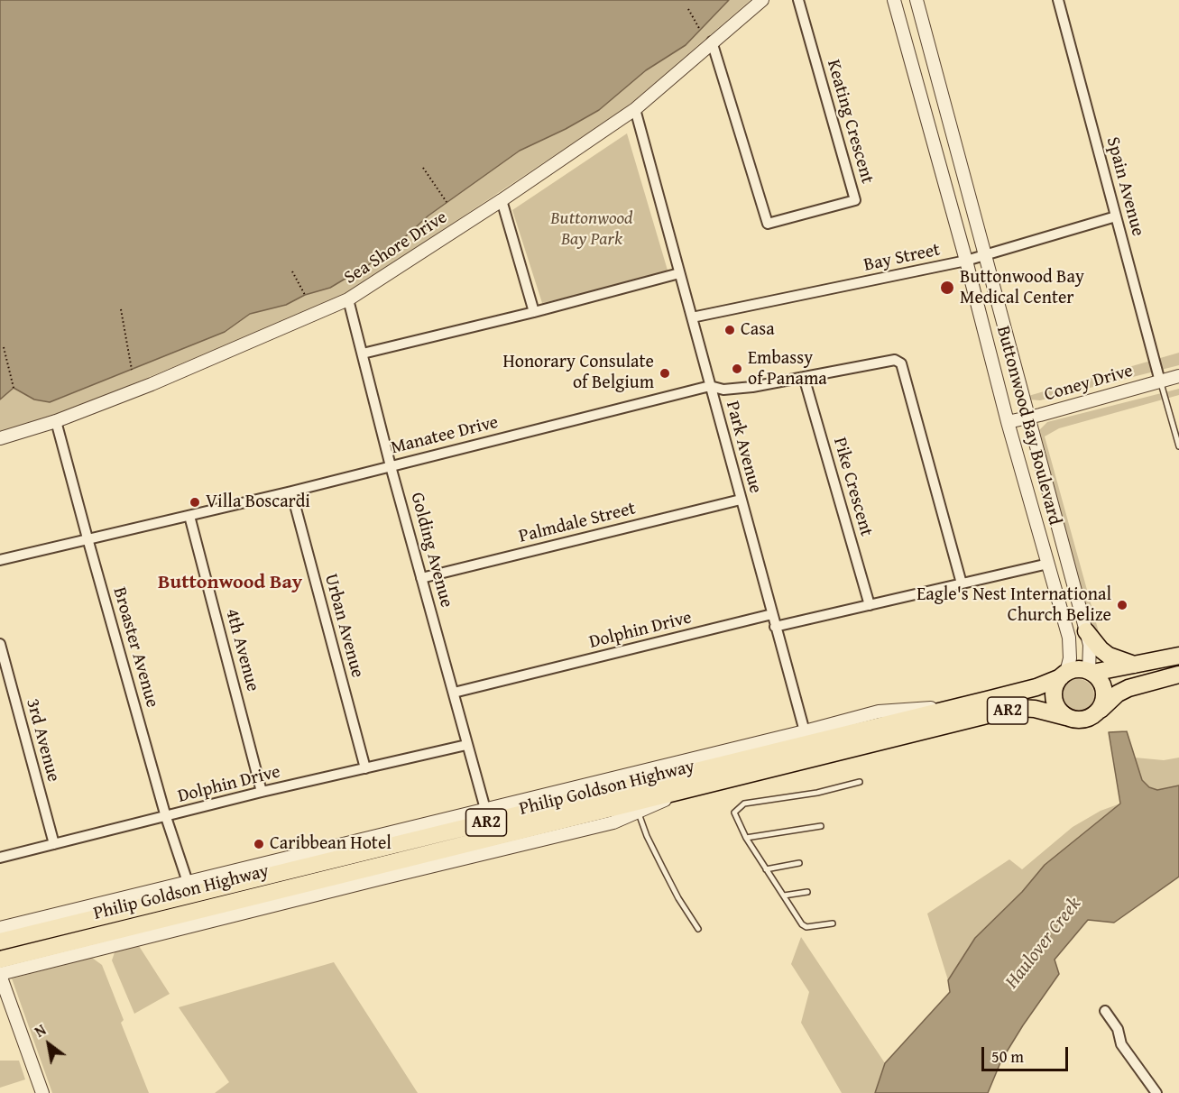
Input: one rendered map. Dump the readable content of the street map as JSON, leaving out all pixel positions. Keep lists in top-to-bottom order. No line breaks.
{"streets":{"main road":["AR2","Philip Goldson Highway"],"street":["Keating Crescent","Spain Avenue","Sea Shore Drive","Bay Street","Coney Drive","Buttonwood Bay Boulevard","Manatee Drive","Park Avenue","Pike Crescent","Palmdale Street","Golding Avenue","Urban Avenue","Dolphin Drive","Broaster Avenue","4th Avenue","3rd Avenue"]},"crossings":[["Keating Crescent","Sea Shore Drive"],["Spain Avenue","Bay Street"],["Spain Avenue","Coney Drive"],["Sea Shore Drive","Park Avenue"],["Sea Shore Drive","Golding Avenue"],["Sea Shore Drive","Broaster Avenue"],["Bay Street","Buttonwood Bay Boulevard"],["Bay Street","Park Avenue"],["Coney Drive","Buttonwood Bay Boulevard"],["Buttonwood Bay Boulevard","Philip Goldson Highway"],["Manatee Drive","Park Avenue"],["Manatee Drive","Pike Crescent"],["Manatee Drive","Golding Avenue"],["Manatee Drive","Urban Avenue"],["Manatee Drive","Broaster Avenue"],["Manatee Drive","4th Avenue"],["Park Avenue","Palmdale Street"],["Park Avenue","Dolphin Drive"],["Palmdale Street","Golding Avenue"],["Golding Avenue","Dolphin Drive"],["Urban Avenue","Dolphin Drive"],["Dolphin Drive","Broaster Avenue"],["Dolphin Drive","4th Avenue"],["Dolphin Drive","3rd Avenue"]],"districts":["Buttonwood Bay"],"water":["Haulover Creek"],"parks":["Buttonwood Bay Park"],"places":["Buttonwood Bay Medical Center","Casa","Embassy of Panama","Honorary Consulate of Belgium","Villa Boscardi","Eagle's Nest International Church Belize","Caribbean Hotel"],"scale_bar":"50 m","north":"top left"}
